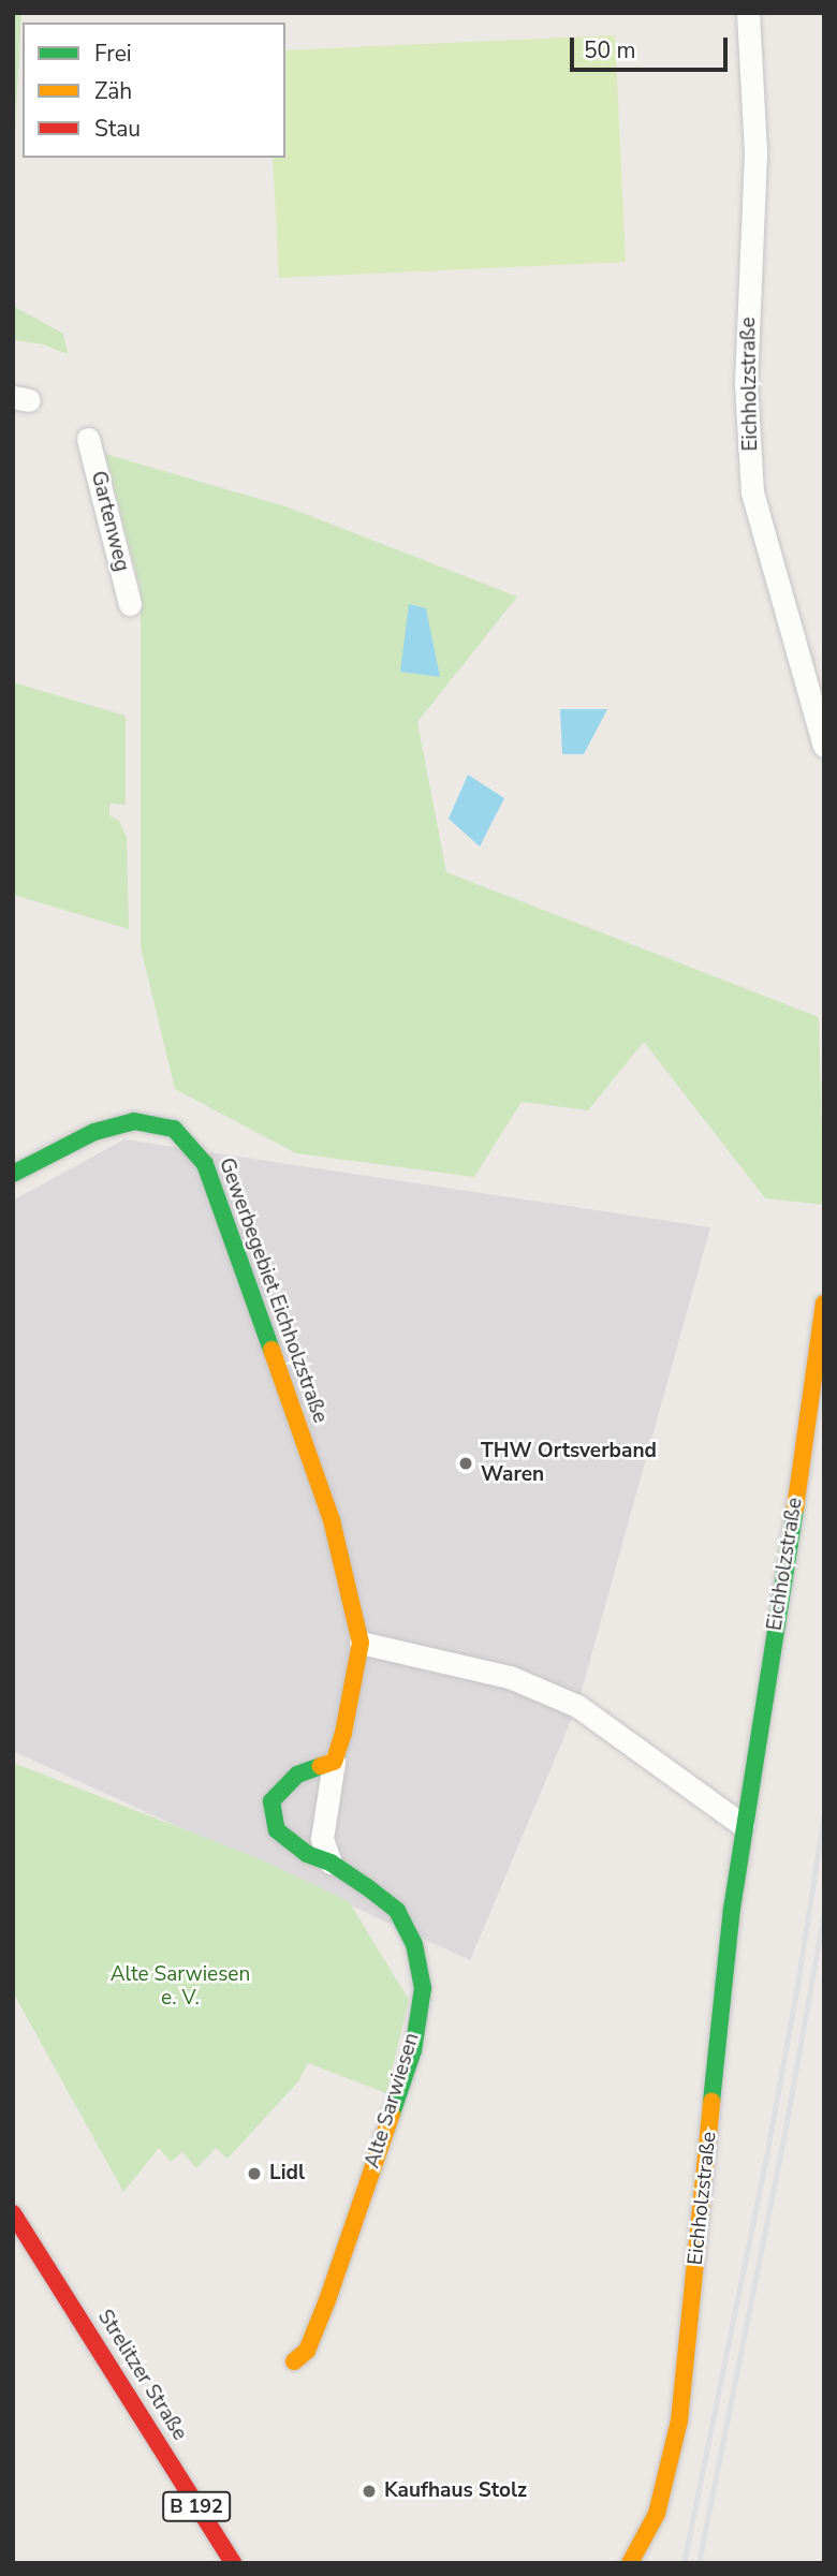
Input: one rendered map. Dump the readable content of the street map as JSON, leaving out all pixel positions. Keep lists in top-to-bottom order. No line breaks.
{"streets":{"street":["Eichholzstraße","Gartenweg","Gewerbegebiet Eichholzstraße","Alte Sarwiesen","Strelitzer Straße","B 192"]},"parks":["Alte Sarwiesen e. V."],"places":["THW Ortsverband Waren","Lidl","Kaufhaus Stolz"],"legend":["Frei","Zäh","Stau"],"scale_bar":"50 m"}
